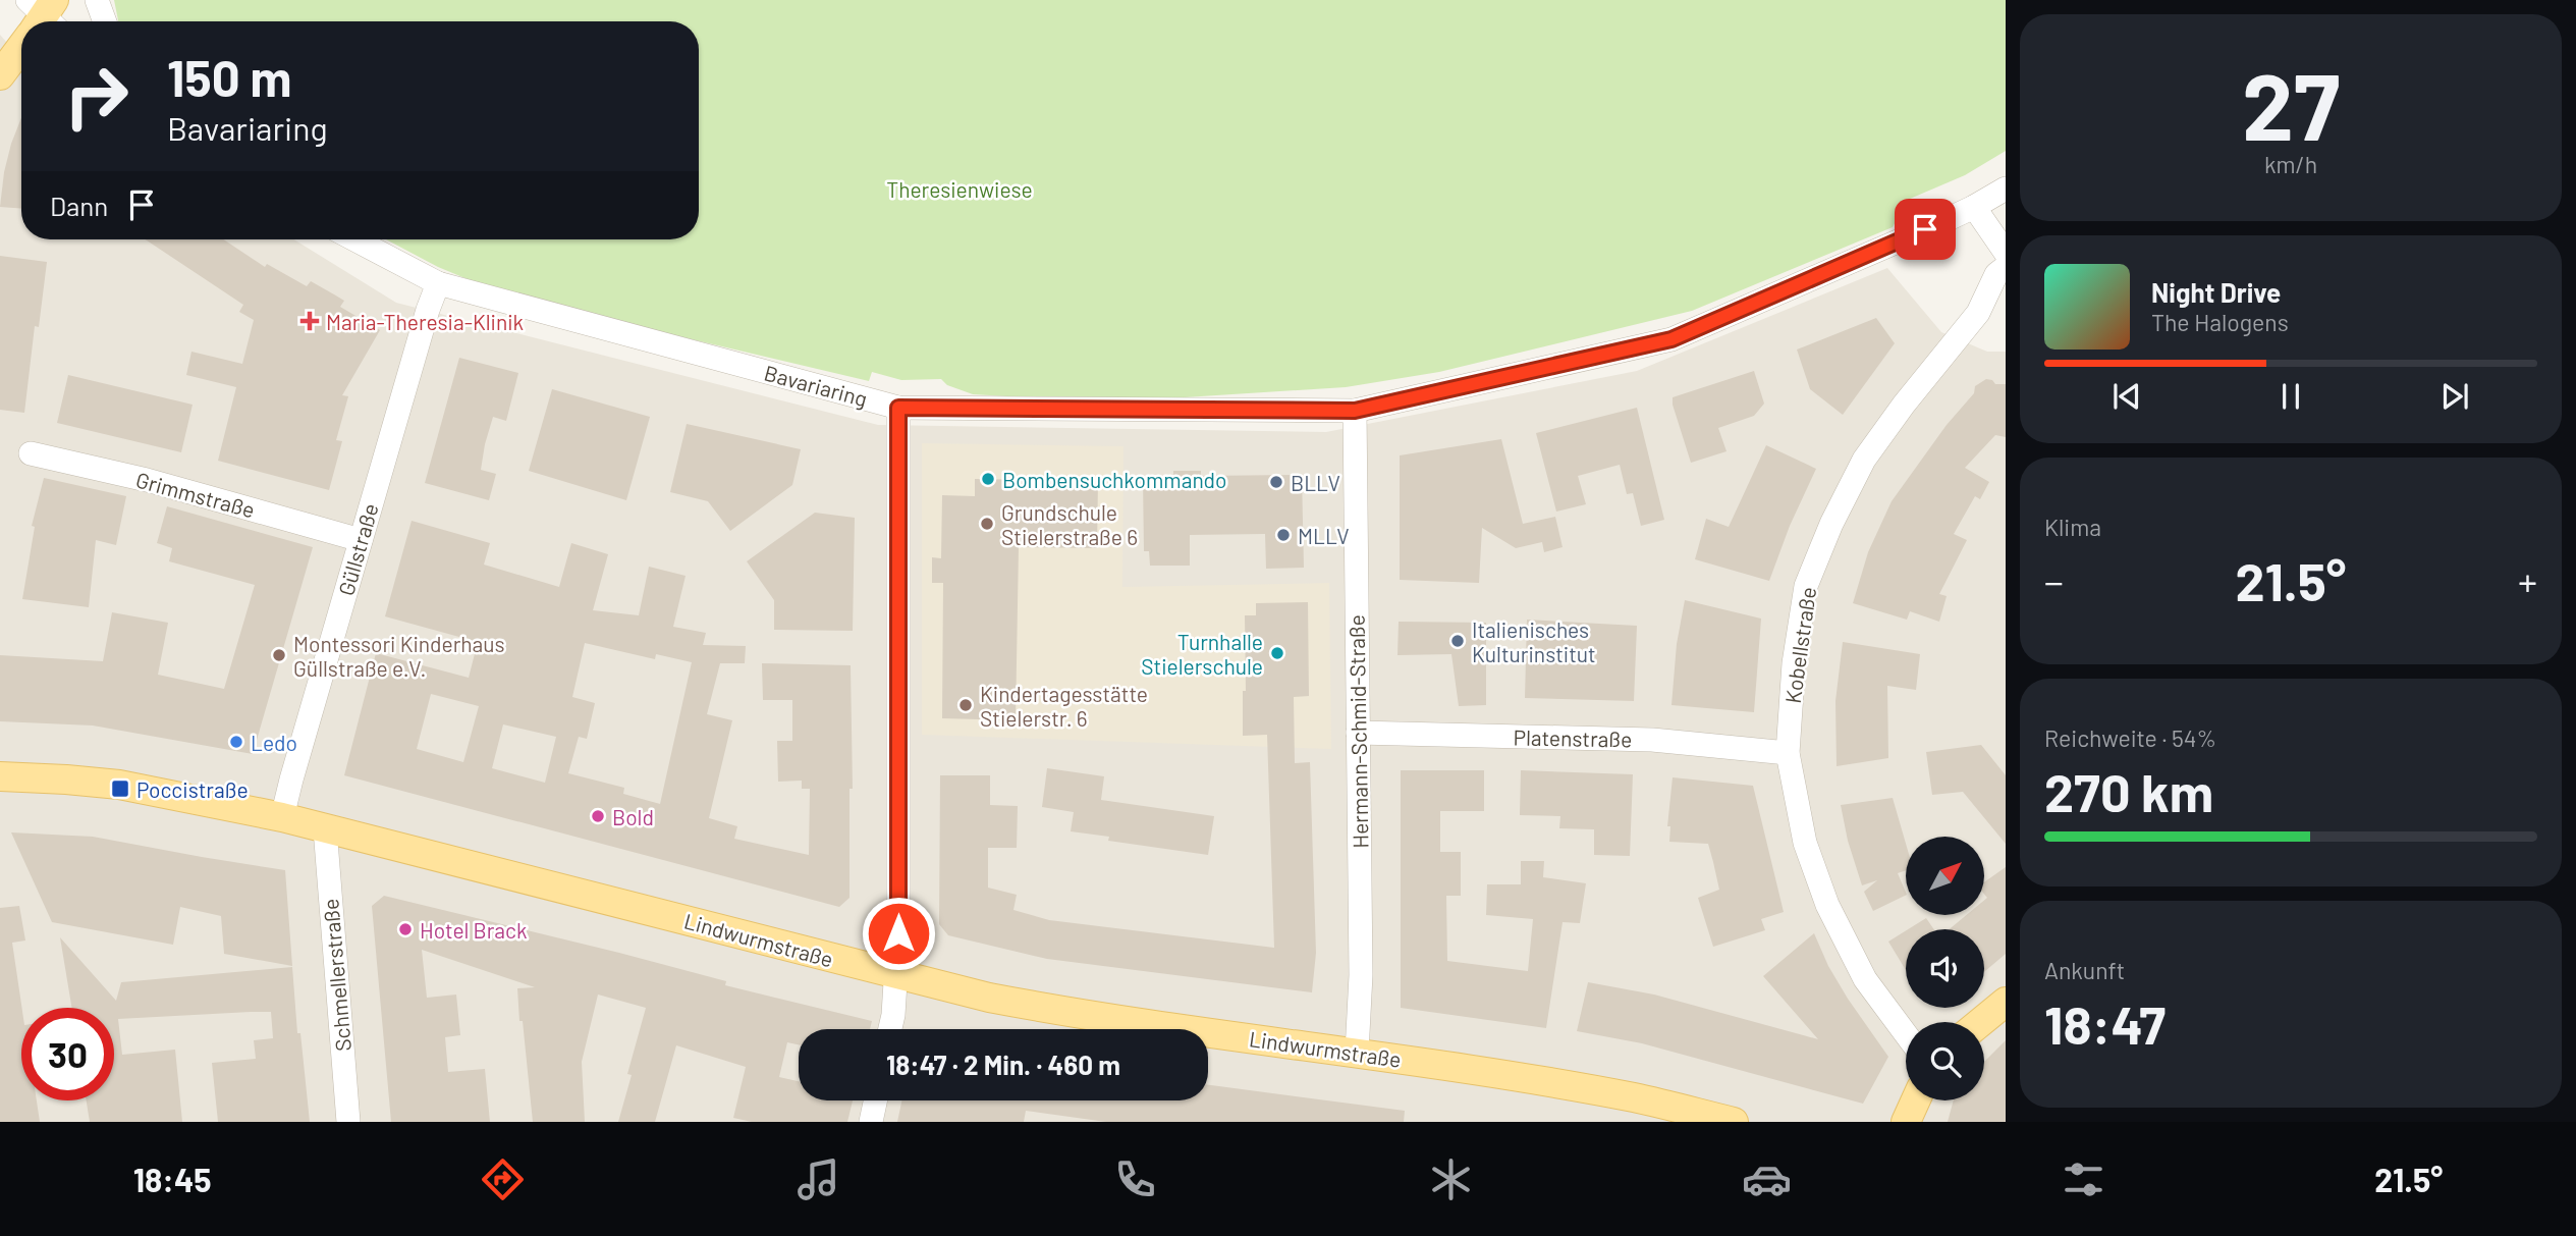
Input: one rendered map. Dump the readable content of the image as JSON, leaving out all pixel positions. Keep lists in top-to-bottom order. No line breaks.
{"streets":{"main road":["Lindwurmstraße"],"street":["Bavariaring","Grimmstraße","Güllstraße","Kobellstraße","Hermann-Schmid-Straße","Platenstraße","Schmellerstraße"]},"crossings":[["Bavariaring","Güllstraße"],["Bavariaring","Hermann-Schmid-Straße"],["Grimmstraße","Güllstraße"],["Güllstraße","Lindwurmstraße"],["Kobellstraße","Platenstraße"],["Hermann-Schmid-Straße","Platenstraße"],["Hermann-Schmid-Straße","Lindwurmstraße"],["Lindwurmstraße","Schmellerstraße"]],"parks":["Theresienwiese"],"places":{"health":["Maria-Theresia-Klinik"],"other":["Bombensuchkommando","BLLV","Grundschule Stielerstraße 6","MLLV","Italienisches Kulturinstitut","Turnhalle Stielerschule","Montessori Kinderhaus Güllstraße e.V.","Kindertagesstätte Stielerstr. 6","Ledo","Bold","Hotel Brack"],"transit":["Poccistraße"]},"north":"top right","page":{"tile":[["27","km/h"],"Klima",["Reichweite · 54%","270 km"],["Ankunft","18:47"]],"turn":["150 m","Bavariaring"],"then":"Dann","song":["Night Drive","The Halogens"],"heat":["−","21.5°","+"],"limit":"30","trip":"18:47 · 2 Min. · 460 m","tabs":["18:45","21.5°"]}}
